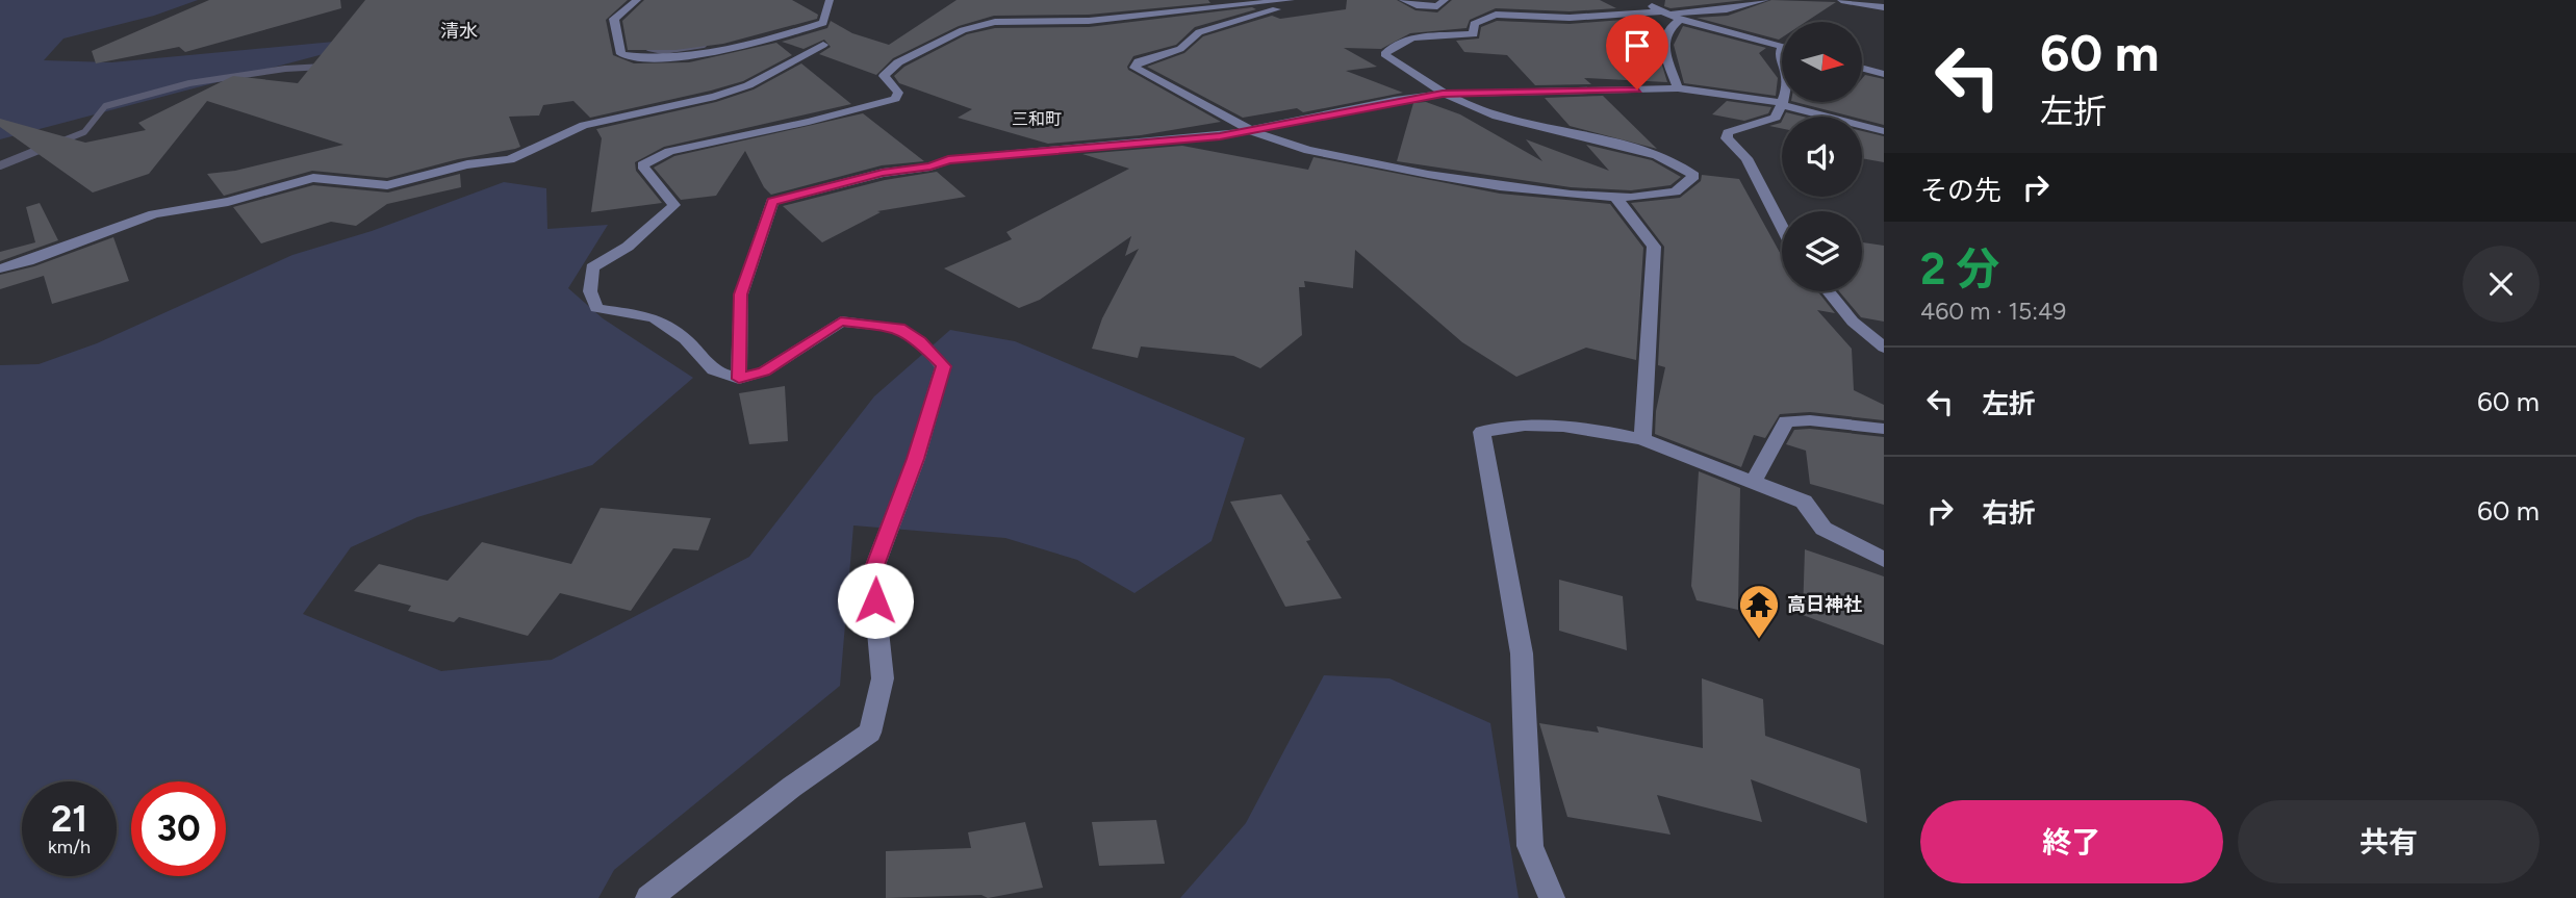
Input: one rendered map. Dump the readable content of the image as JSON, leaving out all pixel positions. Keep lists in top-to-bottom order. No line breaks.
{"districts":["清水","三和町"],"places":{"temple":["高日神社"]},"north":"right","page":{"turn":["60 m","左折"],"then":"その先","heading":["2 分","460 m · 15:49"],"list":[{"name":"左折","value":"60 m"},{"name":"右折","value":"60 m"}],"speed":"21 km/h","limit":"30","buttons":["終了","共有"]}}
